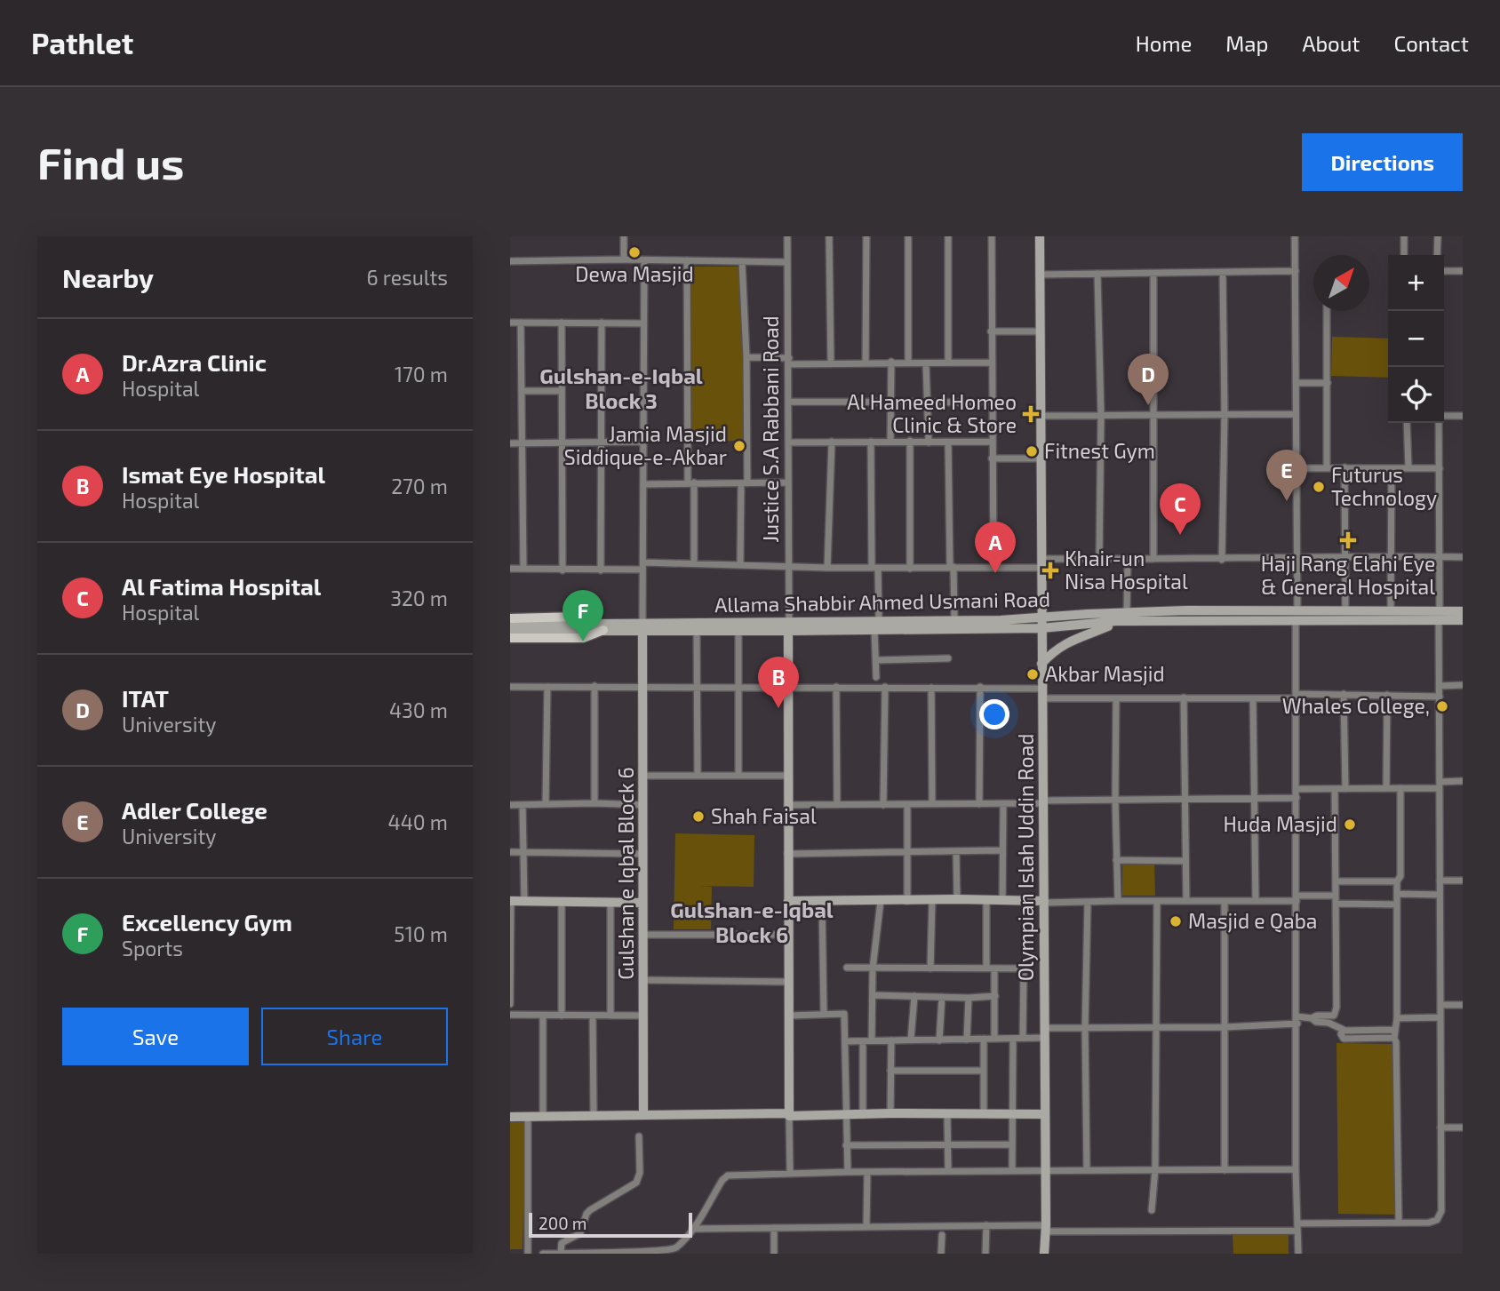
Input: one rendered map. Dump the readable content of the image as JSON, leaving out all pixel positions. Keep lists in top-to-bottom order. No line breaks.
{"streets":{"street":["Justice S.A Rabbani Road","Allama Shabbir Ahmed Usmani Road","Olympian Islah Uddin Road","Gulshan e Iqbal Block 6"]},"crossings":[["Justice S.A Rabbani Road","Allama Shabbir Ahmed Usmani Road"],["Allama Shabbir Ahmed Usmani Road","Olympian Islah Uddin Road"],["Allama Shabbir Ahmed Usmani Road","Gulshan e Iqbal Block 6"]],"districts":["Gulshan-e-Iqbal Block 3","Gulshan-e-Iqbal Block 6"],"places":{"other":["Dewa Masjid","Jamia Masjid Siddique-e-Akbar","Fitnest Gym","Futurus Technology","Akbar Masjid","Whales College,","Shah Faisal","Huda Masjid","Masjid e Qaba"],"health":["Al Hameed Homeo Clinic & Store","Haji Rang Elahi Eye & General Hospital","Khair-un Nisa Hospital"]},"scale_bar":"200 m","north":"top right","page":{"header":"Pathlet","nav":["Home","Map","About","Contact"],"buttons":["Directions",["Save","Share"]],"title":"Find us","heading":["Nearby","6 results"],"map_buttons":["+","−"],"list":[{"mark":"A","name":"Dr.Azra Clinic","note":"Hospital","value":"170 m"},{"mark":"B","name":"Ismat Eye Hospital","note":"Hospital","value":"270 m"},{"mark":"C","name":"Al Fatima Hospital","note":"Hospital","value":"320 m"},{"mark":"D","name":"ITAT","note":"University","value":"430 m"},{"mark":"E","name":"Adler College","note":"University","value":"440 m"},{"mark":"F","name":"Excellency Gym","note":"Sports","value":"510 m"}],"pins":["D","E","C","A","F","B"],"scale":"200 m"}}
